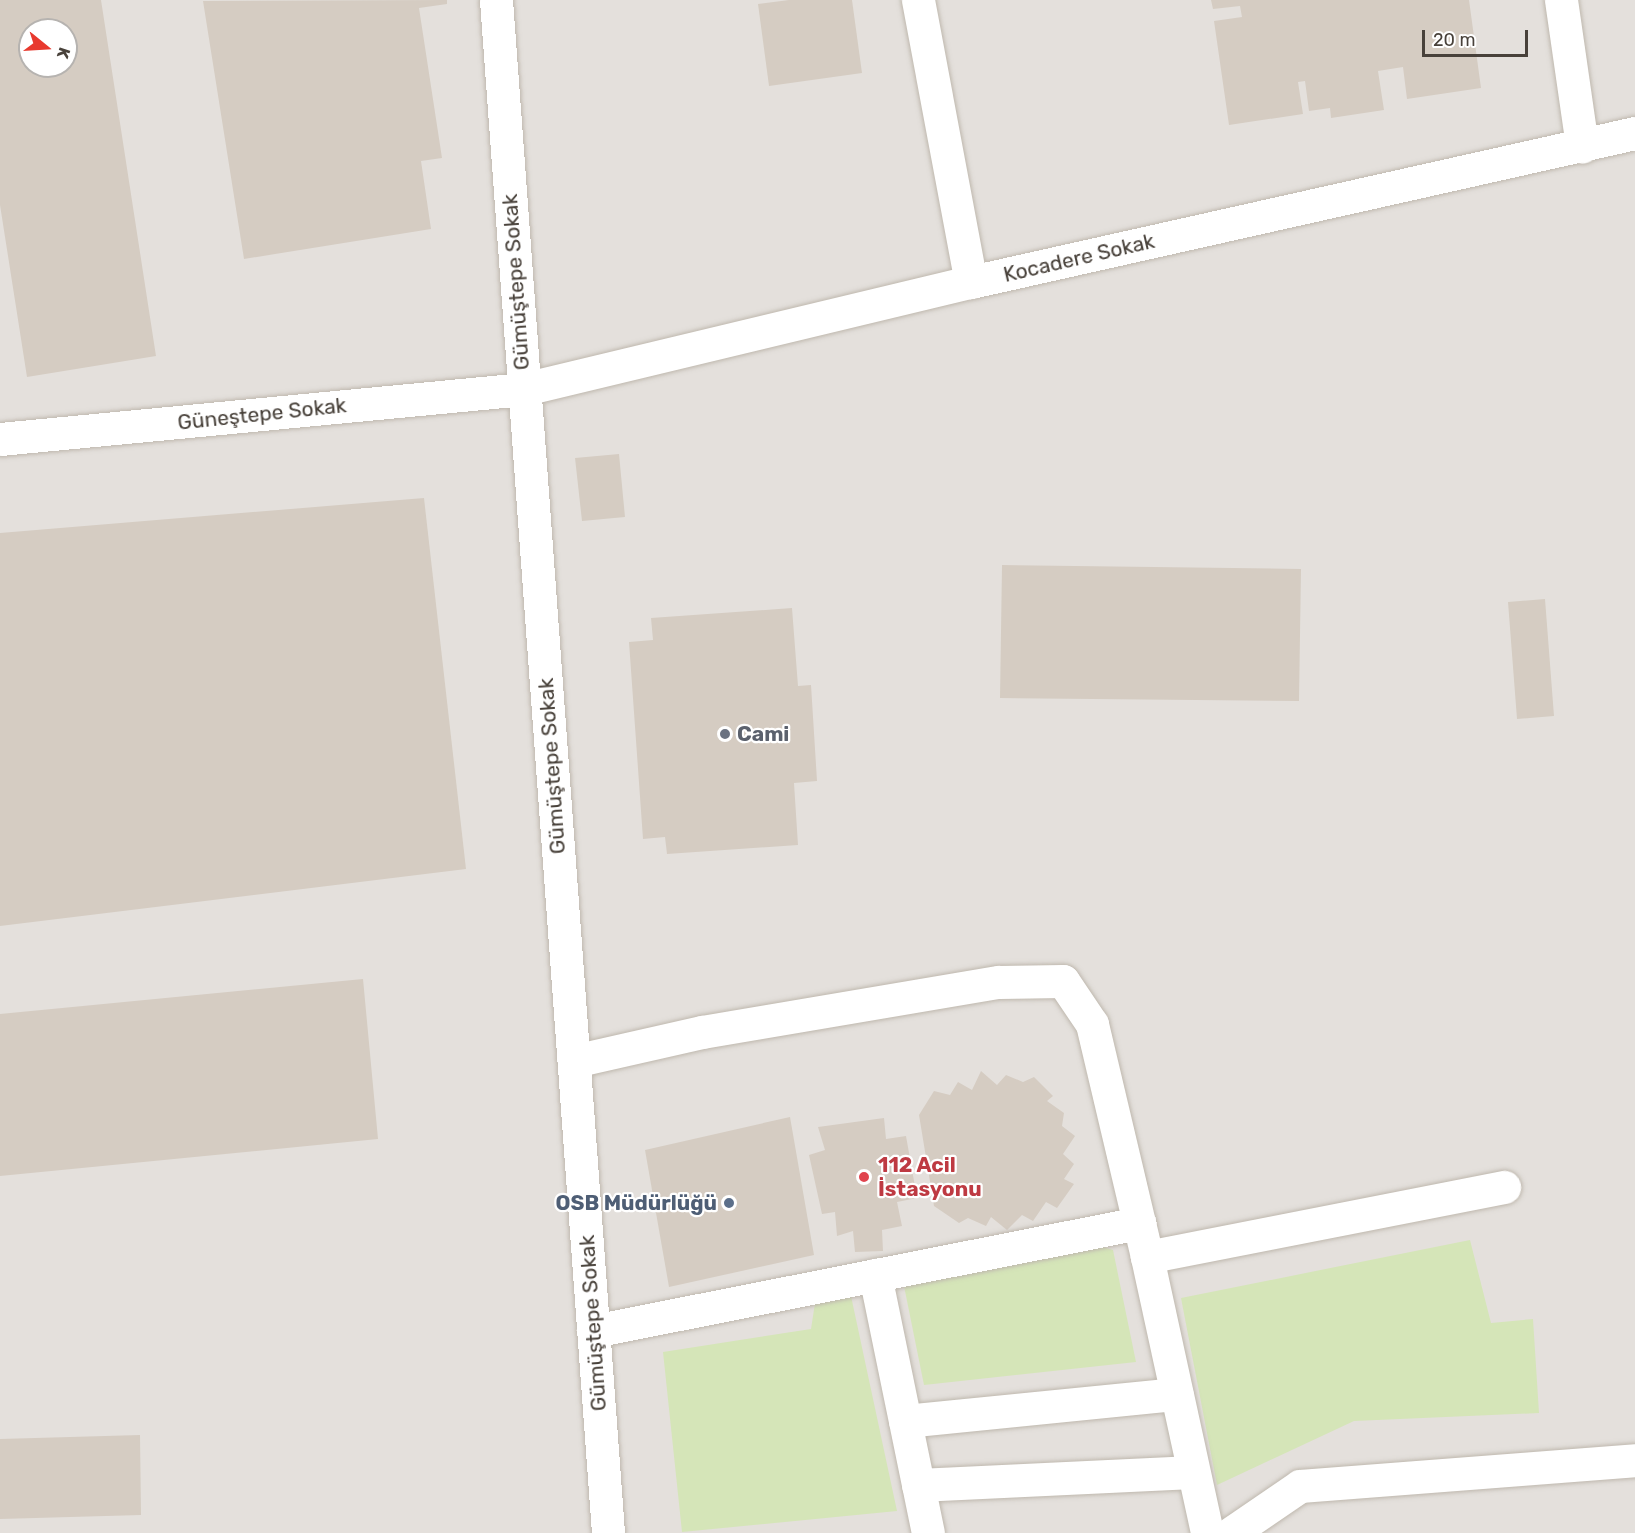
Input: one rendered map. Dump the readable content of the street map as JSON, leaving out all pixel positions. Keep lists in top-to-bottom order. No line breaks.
{"streets":{"lane":["Kocadere Sokak","Gümüştepe Sokak","Güneştepe Sokak"]},"crossings":[["Kocadere Sokak","Gümüştepe Sokak"],["Kocadere Sokak","Güneştepe Sokak"],["Gümüştepe Sokak","Güneştepe Sokak"]],"places":["Cami","112 Acil İstasyonu","OSB Müdürlüğü"],"scale_bar":"20 m","north":"right"}
